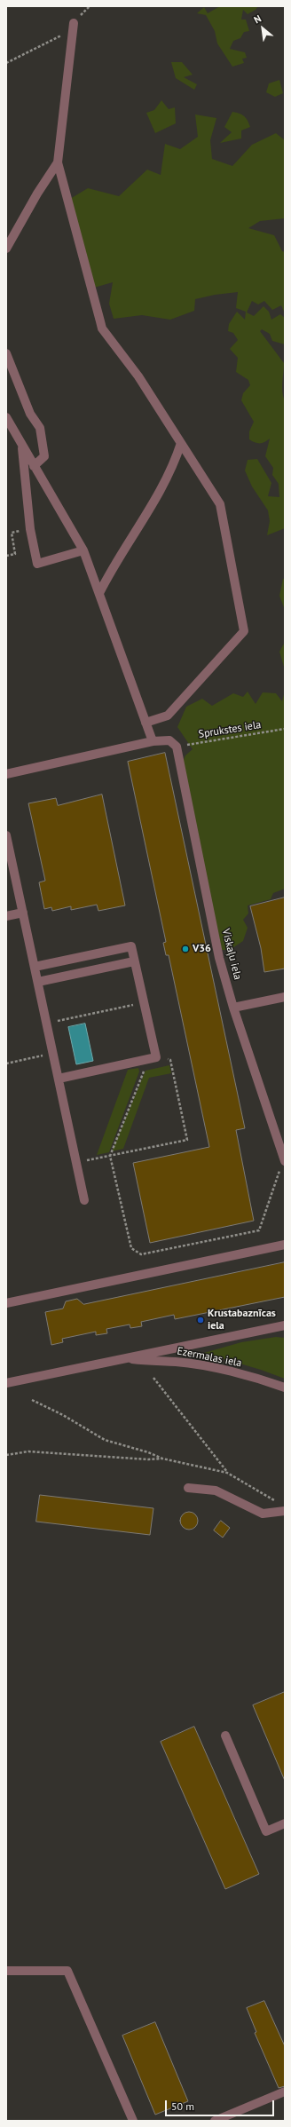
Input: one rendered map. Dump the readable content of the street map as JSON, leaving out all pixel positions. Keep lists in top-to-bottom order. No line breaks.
{"streets":{"street":["Viskaļu iela","Ezermalas iela"],"path":["Sprukstes iela"]},"crossings":[["Sprukstes iela","Viskaļu iela"]],"places":["V36","Krustabaznīcas iela"],"scale_bar":"50 m","north":"top left"}
